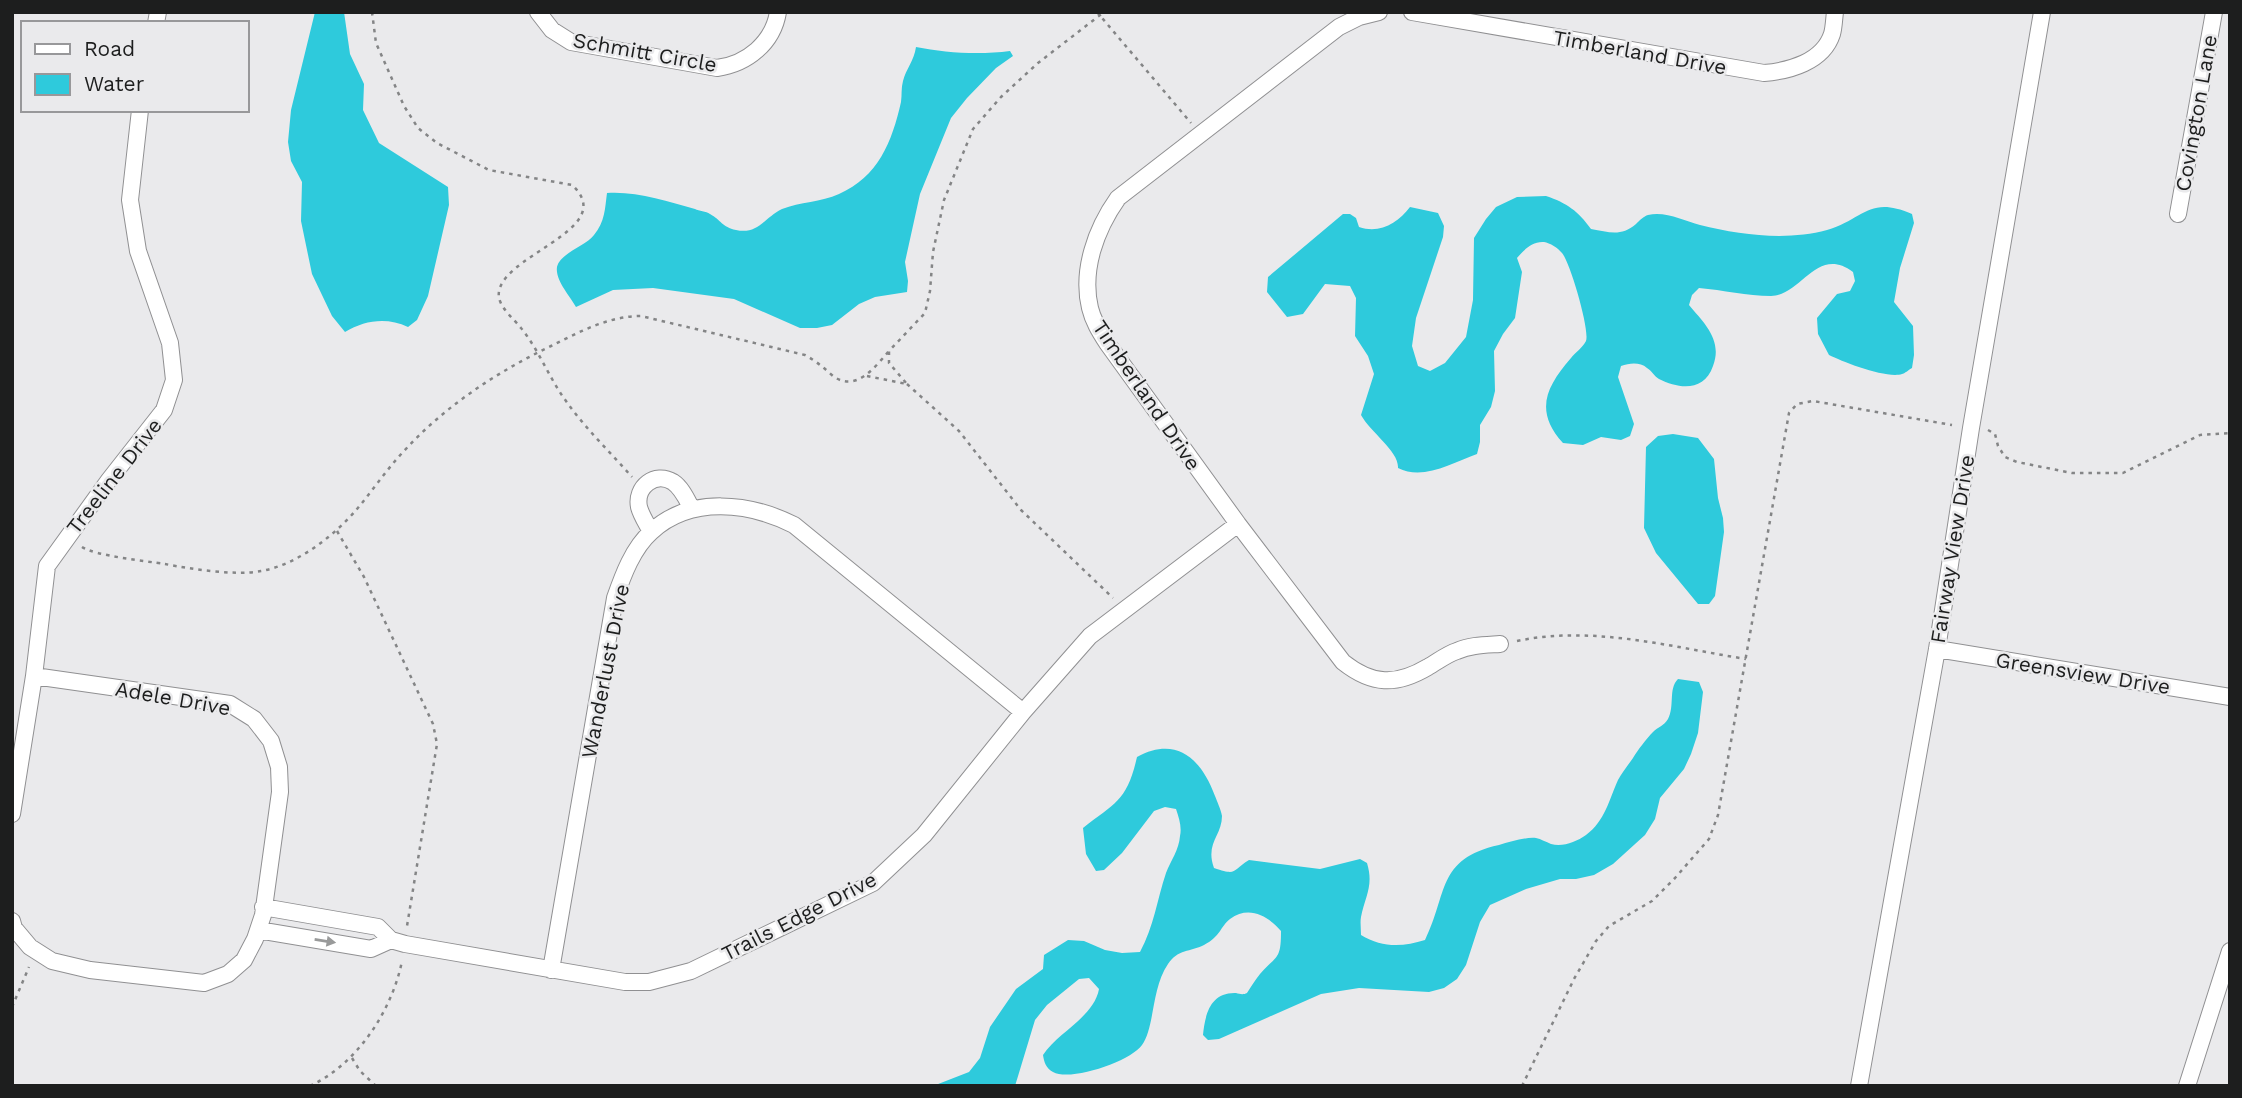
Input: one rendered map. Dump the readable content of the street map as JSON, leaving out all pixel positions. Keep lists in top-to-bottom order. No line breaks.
{"streets":{"street":["Schmitt Circle","Timberland Drive","Covington Lane","Treeline Drive","Fairway View Drive","Wanderlust Drive","Greensview Drive","Adele Drive","Trails Edge Drive"]},"crossings":[["Timberland Drive","Trails Edge Drive"],["Treeline Drive","Adele Drive"],["Fairway View Drive","Greensview Drive"],["Wanderlust Drive","Trails Edge Drive"],["Adele Drive","Trails Edge Drive"]],"legend":["Road","Water"]}
